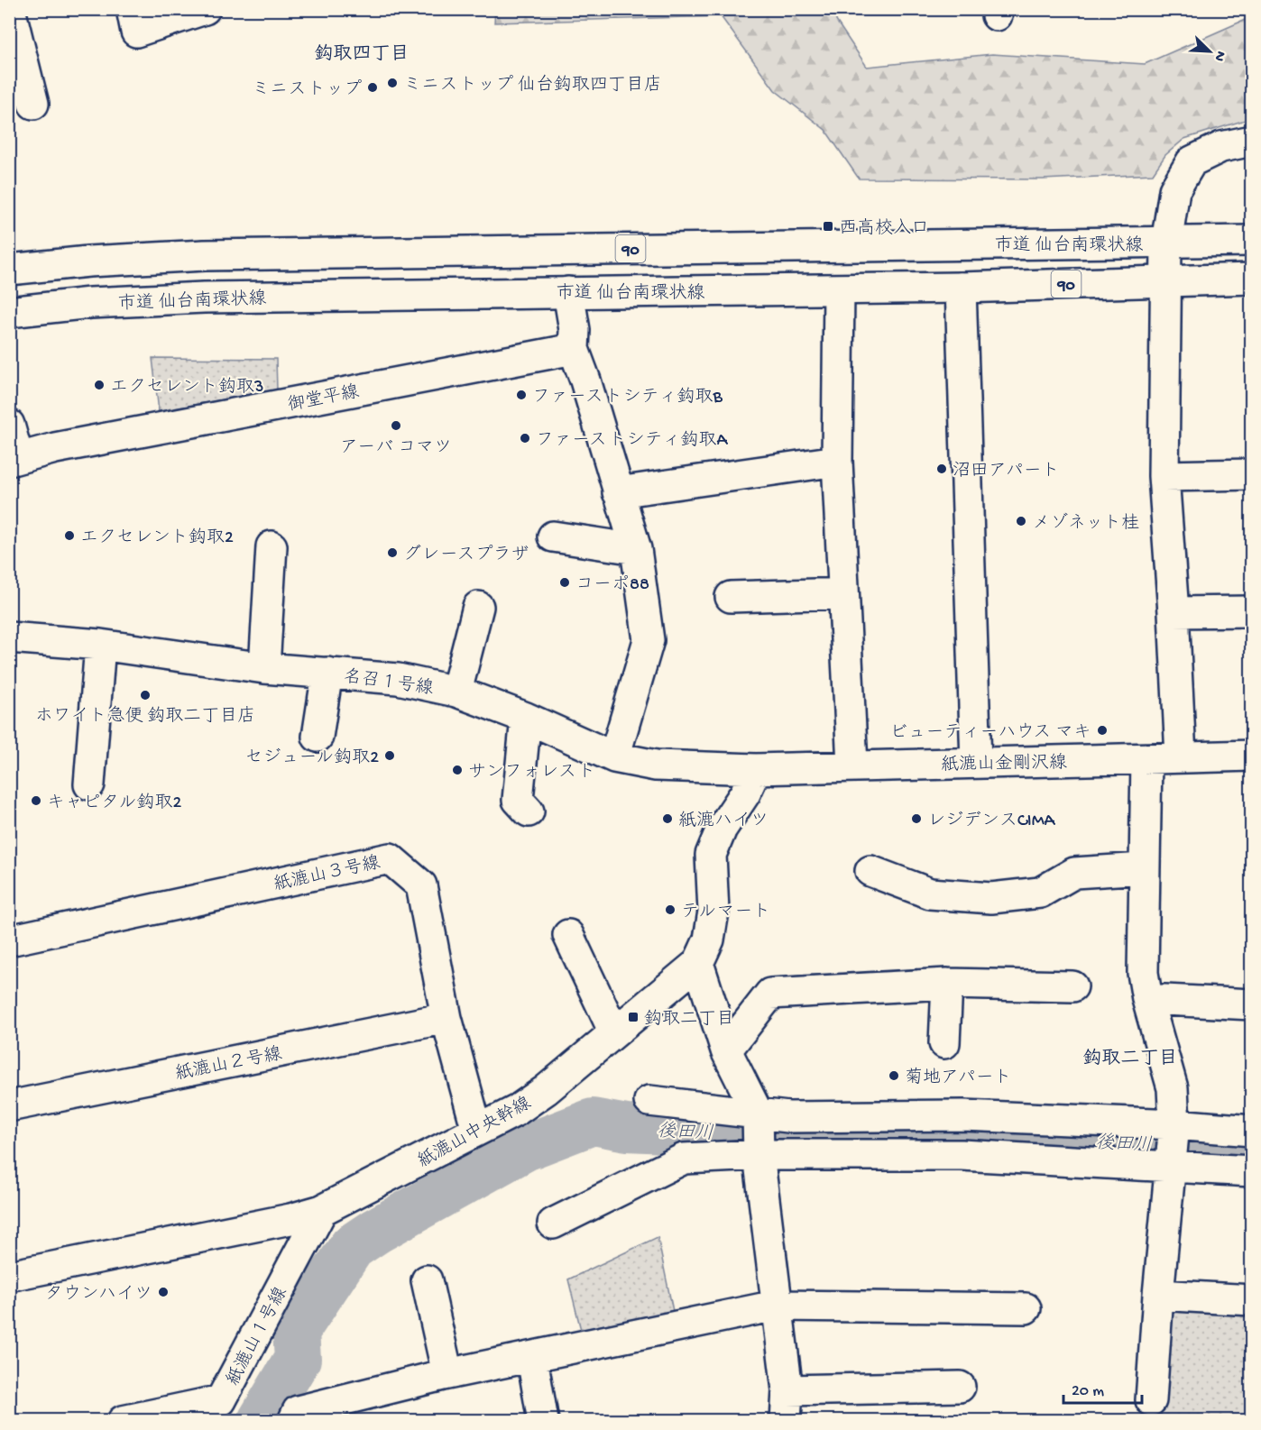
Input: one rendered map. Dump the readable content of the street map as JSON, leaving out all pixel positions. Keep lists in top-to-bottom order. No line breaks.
{"streets":{"street":["市道 仙台南環状線","90","御堂平線","名召１号線","紙漉山金剛沢線","紙漉山３号線","紙漉山２号線","紙漉山中央幹線","紙漉山１号線"]},"crossings":[["名召１号線","紙漉山金剛沢線"],["名召１号線","紙漉山中央幹線"],["紙漉山金剛沢線","紙漉山中央幹線"],["紙漉山３号線","紙漉山２号線"],["紙漉山３号線","紙漉山中央幹線"],["紙漉山中央幹線","紙漉山１号線"]],"districts":["鈎取四丁目","鈎取二丁目"],"water":["後田川"],"places":{"other":["ミニストップ 仙台鈎取四丁目店","ミニストップ","エクセレント鈎取3","ファーストシティ鈎取B","アーバ コマツ","ファーストシティ鈎取A","沼田アパート","メゾネット桂","エクセレント鈎取2","グレースプラザ","コーポ88","ホワイト急便 鈎取二丁目店","ビューティーハウス マキ","セジュール鈎取2","サンフォレスト","キャピタル鈎取2","紙漉ハイツ","レジデンスCIMA","テルマート","菊地アパート","タウンハイツ"],"transit":["西高校入口","鈎取二丁目"]},"scale_bar":"20 m","north":"bottom right"}
